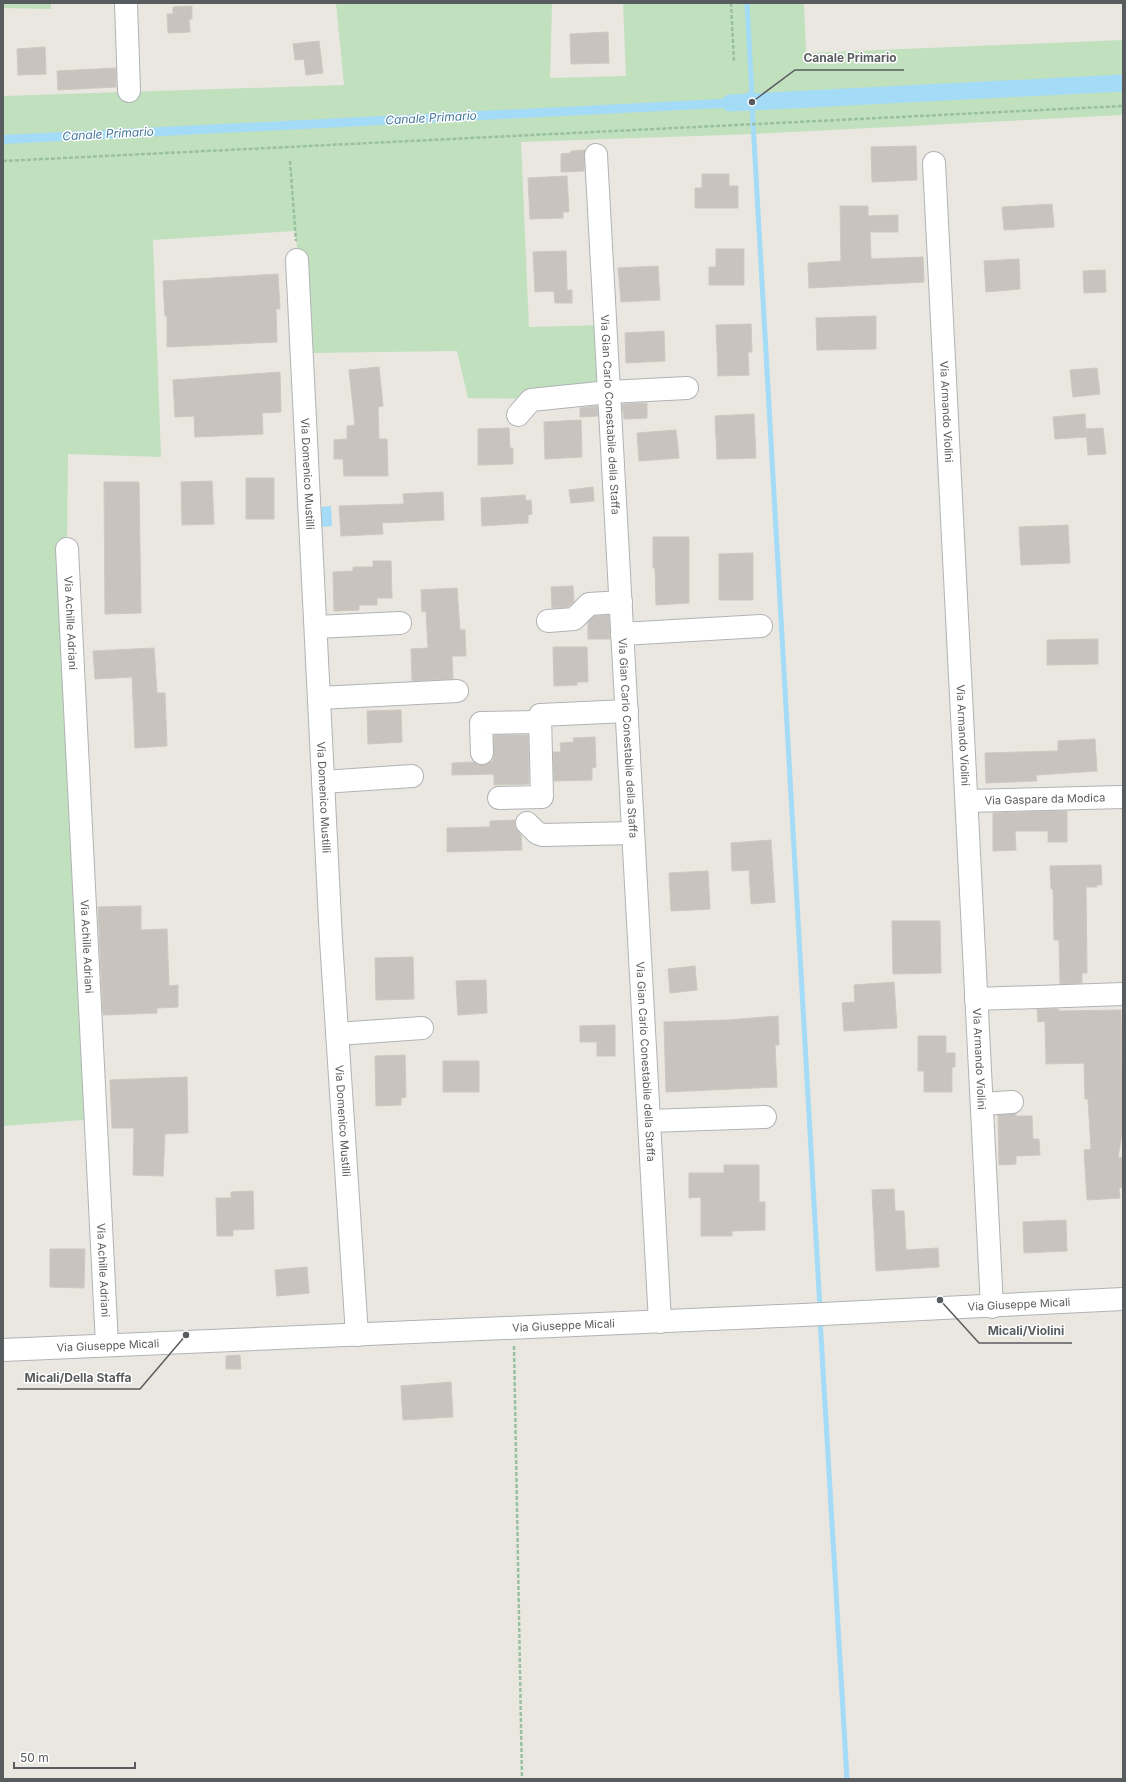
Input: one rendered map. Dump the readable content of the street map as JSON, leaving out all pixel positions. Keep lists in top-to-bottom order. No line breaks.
{"streets":{"street":["Via Armando Violini","Via Gian Carlo Conestabile della Staffa","Via Domenico Mustilli","Via Achille Adriani","Via Gaspare da Modica","Via Giuseppe Micali"]},"crossings":[["Via Armando Violini","Via Gaspare da Modica"],["Via Armando Violini","Via Giuseppe Micali"],["Via Gian Carlo Conestabile della Staffa","Via Giuseppe Micali"],["Via Domenico Mustilli","Via Giuseppe Micali"],["Via Achille Adriani","Via Giuseppe Micali"]],"water":["Canale Primario"],"places":["Canale Primario","Micali/Violini","Micali/Della Staffa"],"scale_bar":"50 m"}
